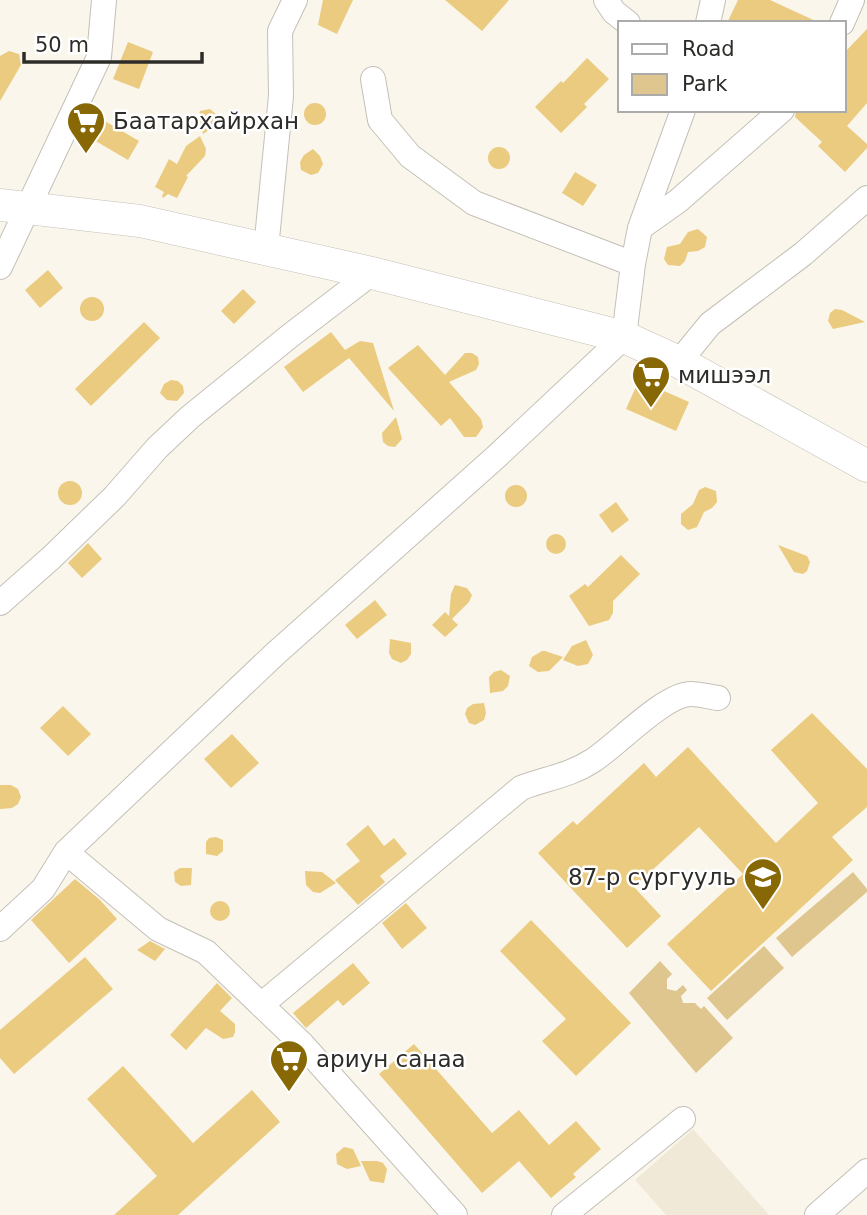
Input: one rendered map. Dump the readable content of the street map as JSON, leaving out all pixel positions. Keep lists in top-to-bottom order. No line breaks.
{"places":{"supermarket":["Баатархайрхан","мишээл","ариун санаа"],"school or university":["87-р сургууль"]},"legend":["Road","Park"],"scale_bar":"50 m"}
